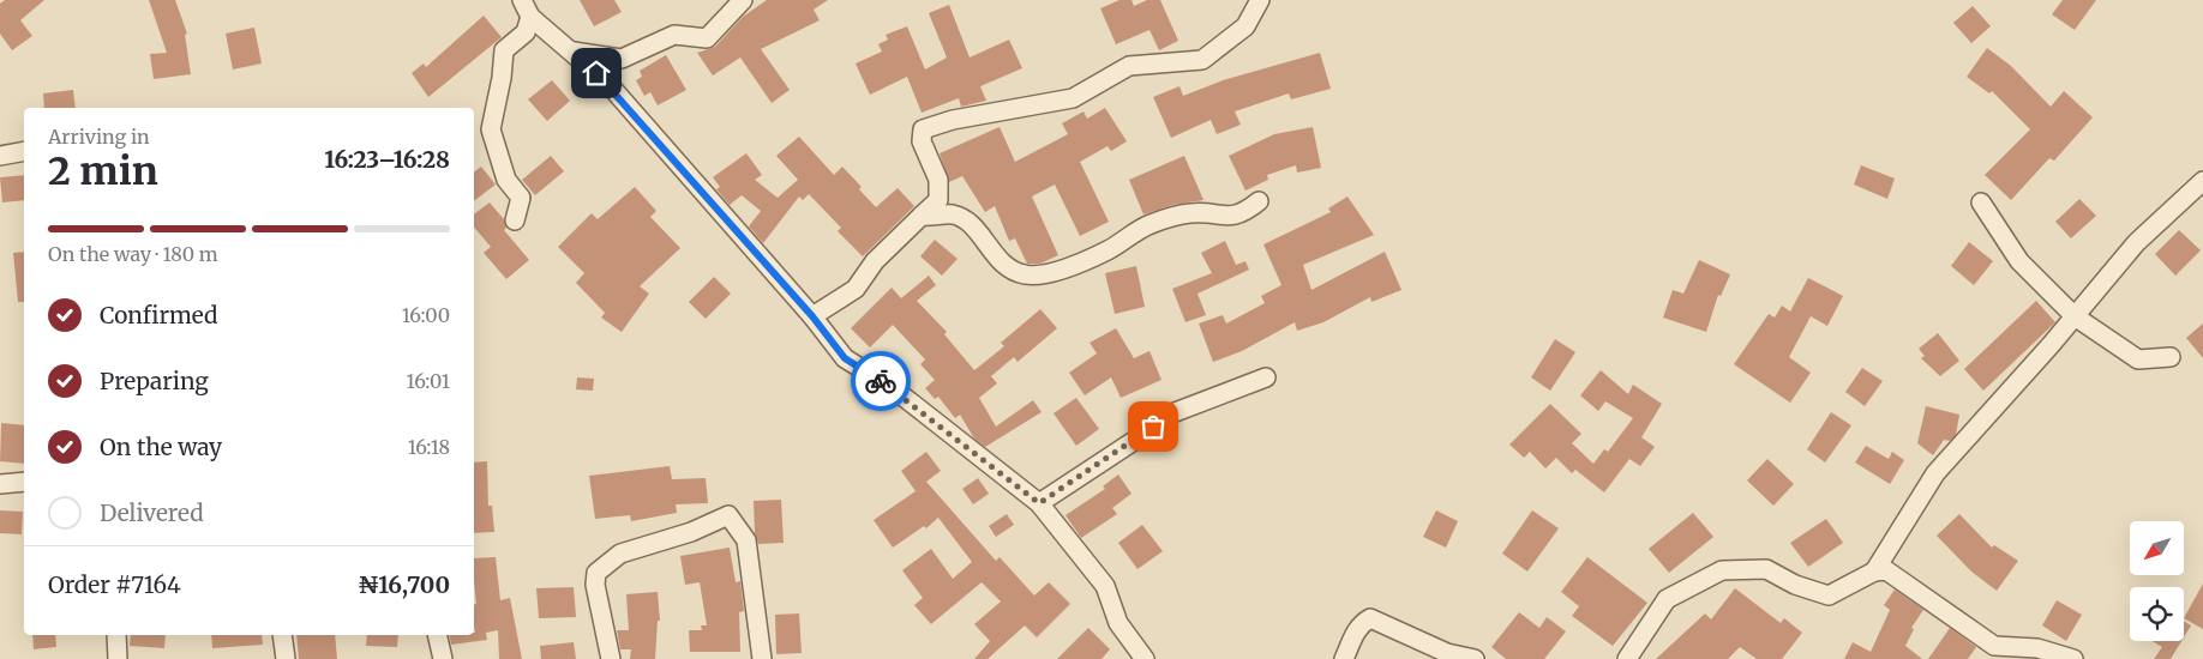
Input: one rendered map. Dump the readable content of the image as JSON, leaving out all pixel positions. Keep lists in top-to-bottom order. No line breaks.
{"north":"bottom left","page":{"heading":["2 min","Arriving in","16:23–16:28"],"panel":["Order #7164","₦16,700"],"bar":"On the way · 180 m","list":[["Confirmed","16:00"],["Preparing","16:01"],["On the way","16:18"],"Delivered"]}}
